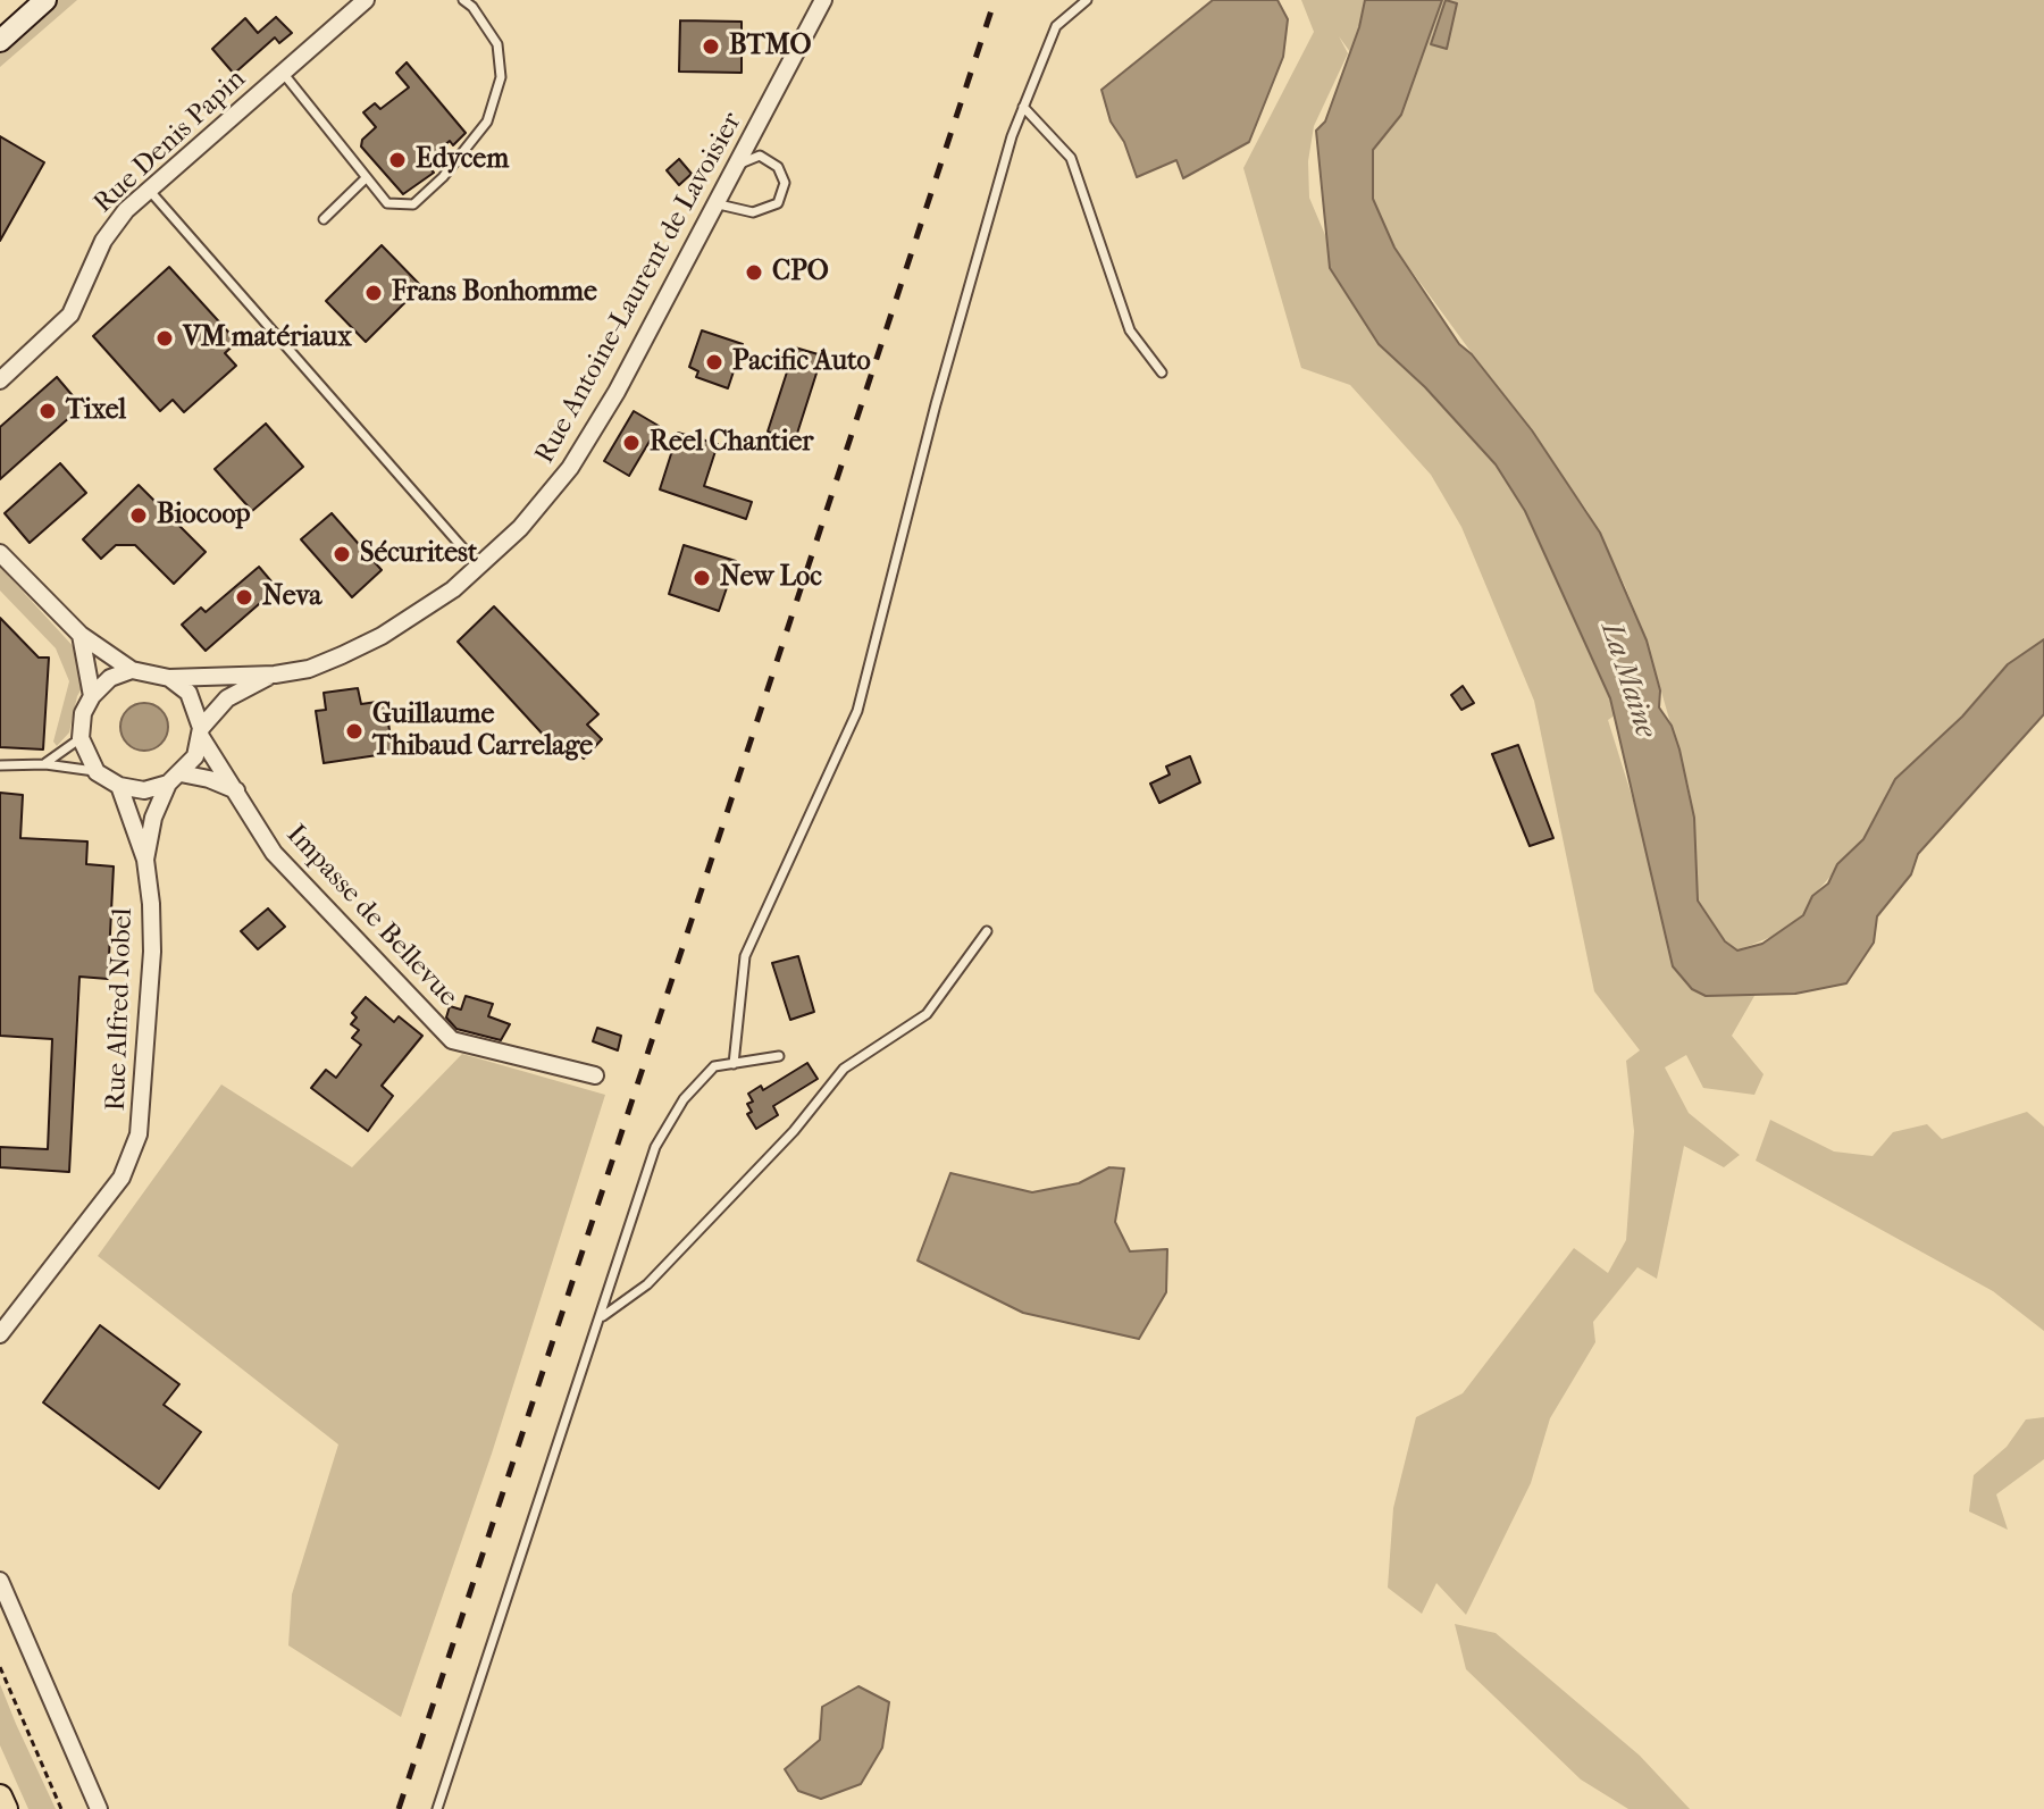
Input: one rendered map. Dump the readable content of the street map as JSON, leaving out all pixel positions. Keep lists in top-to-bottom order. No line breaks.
{"streets":{"street":["Rue Denis Papin","Rue Antoine-Laurent de Lavoisier","Impasse de Bellevue","Rue Alfred Nobel"]},"crossings":[["Rue Antoine-Laurent de Lavoisier","Impasse de Bellevue"]],"water":["La Maine"],"places":["BTMO","Edycem","CPO","Frans Bonhomme","VM matériaux","Pacific Auto","Tixel","Reel Chantier","Biocoop","Sécuritest","New Loc","Neva","Guillaume Thibaud Carrelage"]}
